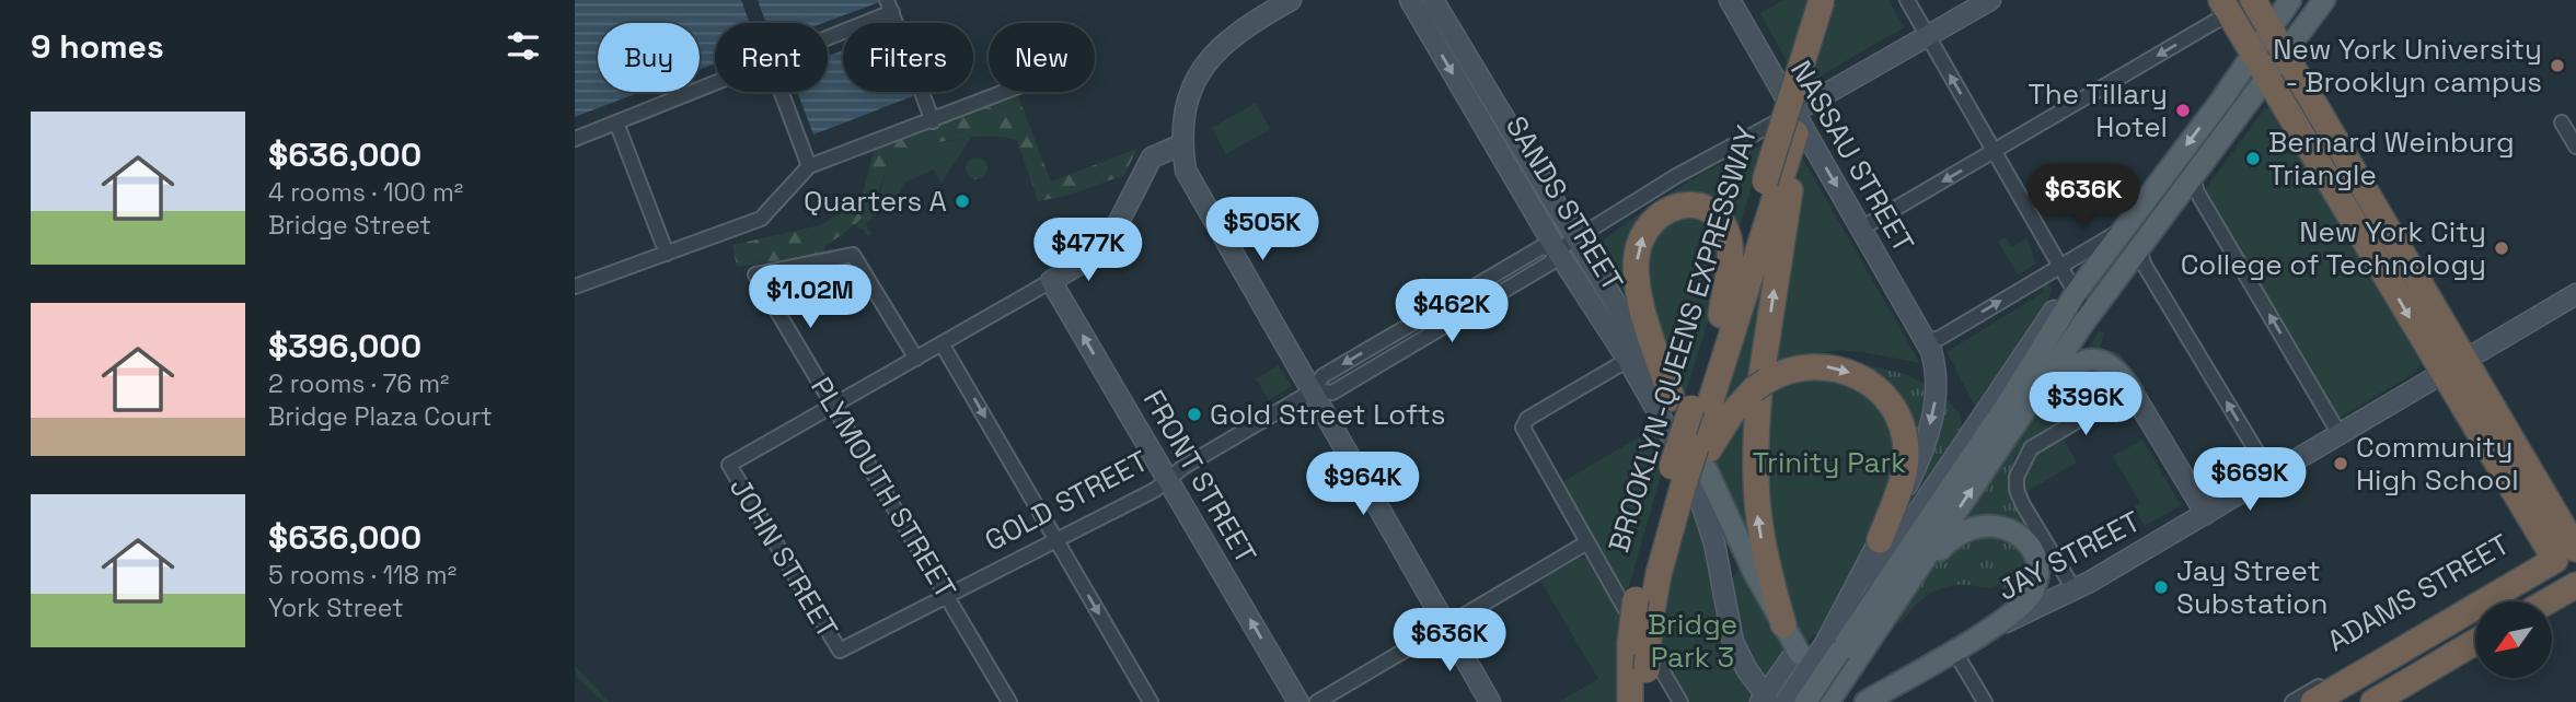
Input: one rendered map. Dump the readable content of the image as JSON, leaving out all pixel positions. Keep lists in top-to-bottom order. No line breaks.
{"streets":{"highway":["BROOKLYN-QUEENS EXPRESSWAY"],"main road":["NASSAU STREET","SANDS STREET","FRONT STREET","GOLD STREET","JAY STREET"],"street":["PLYMOUTH STREET","JOHN STREET","ADAMS STREET"]},"crossings":[["NASSAU STREET","BROOKLYN-QUEENS EXPRESSWAY"],["NASSAU STREET","GOLD STREET"],["SANDS STREET","BROOKLYN-QUEENS EXPRESSWAY"],["SANDS STREET","GOLD STREET"],["BROOKLYN-QUEENS EXPRESSWAY","GOLD STREET"],["FRONT STREET","GOLD STREET"],["PLYMOUTH STREET","GOLD STREET"],["PLYMOUTH STREET","JOHN STREET"],["GOLD STREET","JOHN STREET"]],"one_way":["NASSAU STREET"],"parks":["Trinity Park","Bridge Park 3"],"places":["New York University - Brooklyn campus","The Tillary Hotel","Bernard Weinburg Triangle","Quarters A","New York City College of Technology","Gold Street Lofts","Community High School","Jay Street Substation"],"north":"bottom left","page":{"heading":"9 homes","chip":["Buy","Rent","Filters","New"],"list":[{"name":"$636,000","note":"4 rooms · 100 m² · Bridge Street"},{"name":"$396,000","note":"2 rooms · 76 m² · Bridge Plaza Court"},{"name":"$636,000","note":"5 rooms · 118 m² · York Street"}],"price":["$636K","$505K","$477K","$1.02M","$462K","$396K","$669K","$964K","$636K"]}}
